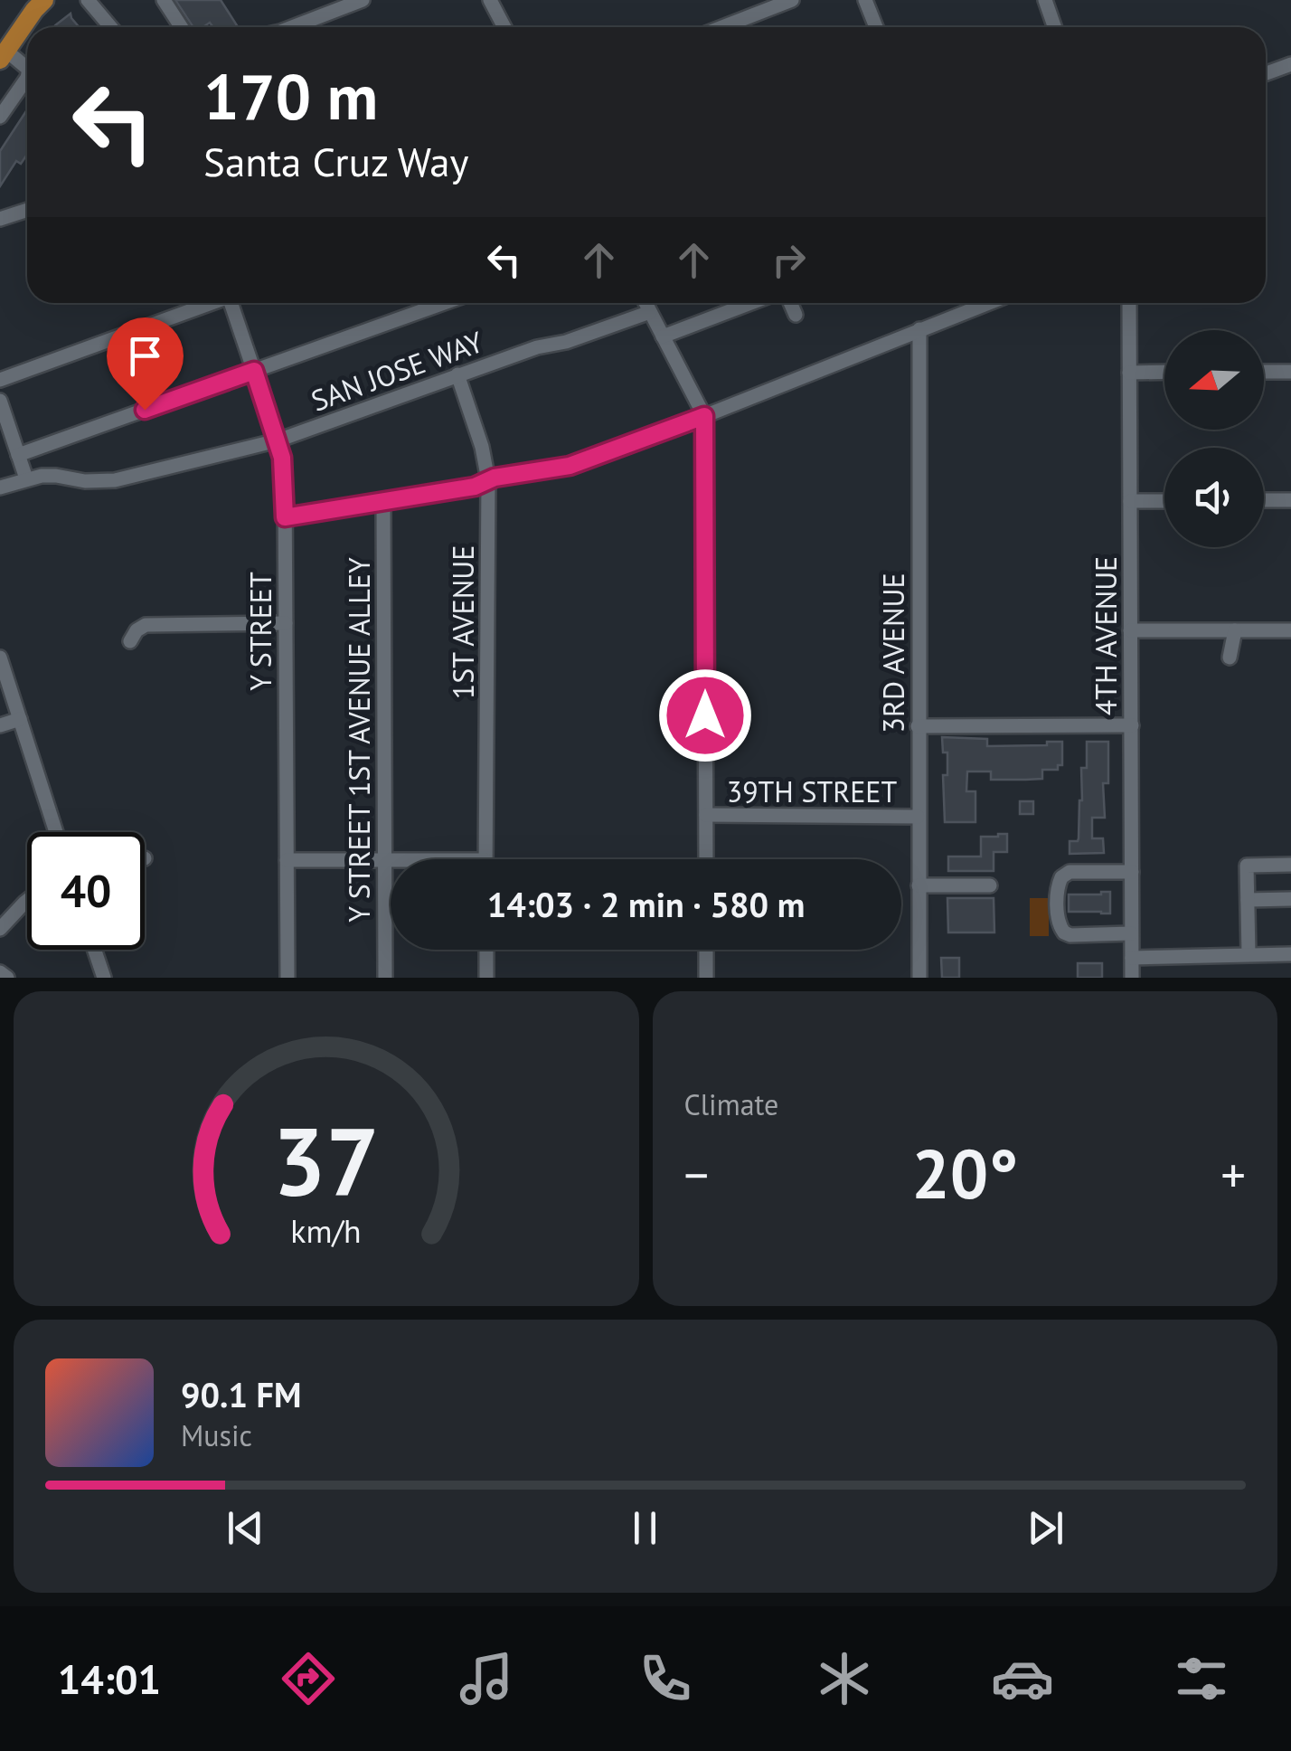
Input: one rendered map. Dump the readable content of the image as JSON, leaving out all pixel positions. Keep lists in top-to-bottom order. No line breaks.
{"streets":{"street":["SAN JOSE WAY","1ST AVENUE","Y STREET","4TH AVENUE","3RD AVENUE","Y STREET 1ST AVENUE ALLEY","39TH STREET"]},"crossings":[["SAN JOSE WAY","1ST AVENUE"],["SAN JOSE WAY","Y STREET"],["3RD AVENUE","39TH STREET"]],"north":"left","page":{"turn":["170 m","Santa Cruz Way"],"limit":"40","trip":"14:03 · 2 min · 580 m","tile":"Climate","heat":["−","20°","+"],"song":["90.1 FM","Music"],"tabs":"14:01","gauge":["37","km/h"]}}
